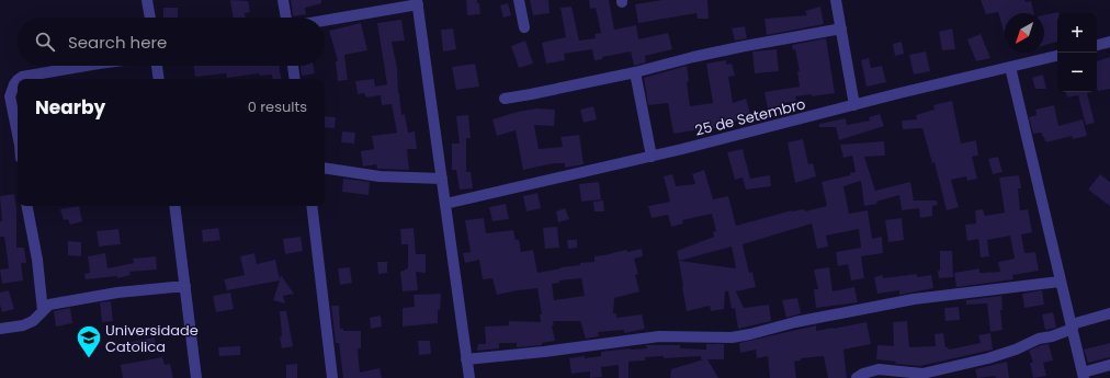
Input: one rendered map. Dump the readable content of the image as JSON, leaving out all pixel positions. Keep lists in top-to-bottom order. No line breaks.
{"streets":{"street":["25 de Setembro"]},"places":{"school or university":["Universidade Catolica"]},"north":"bottom left","page":{"map_buttons":["+","−"],"search":"Search here","heading":["Nearby","0 results"]}}
